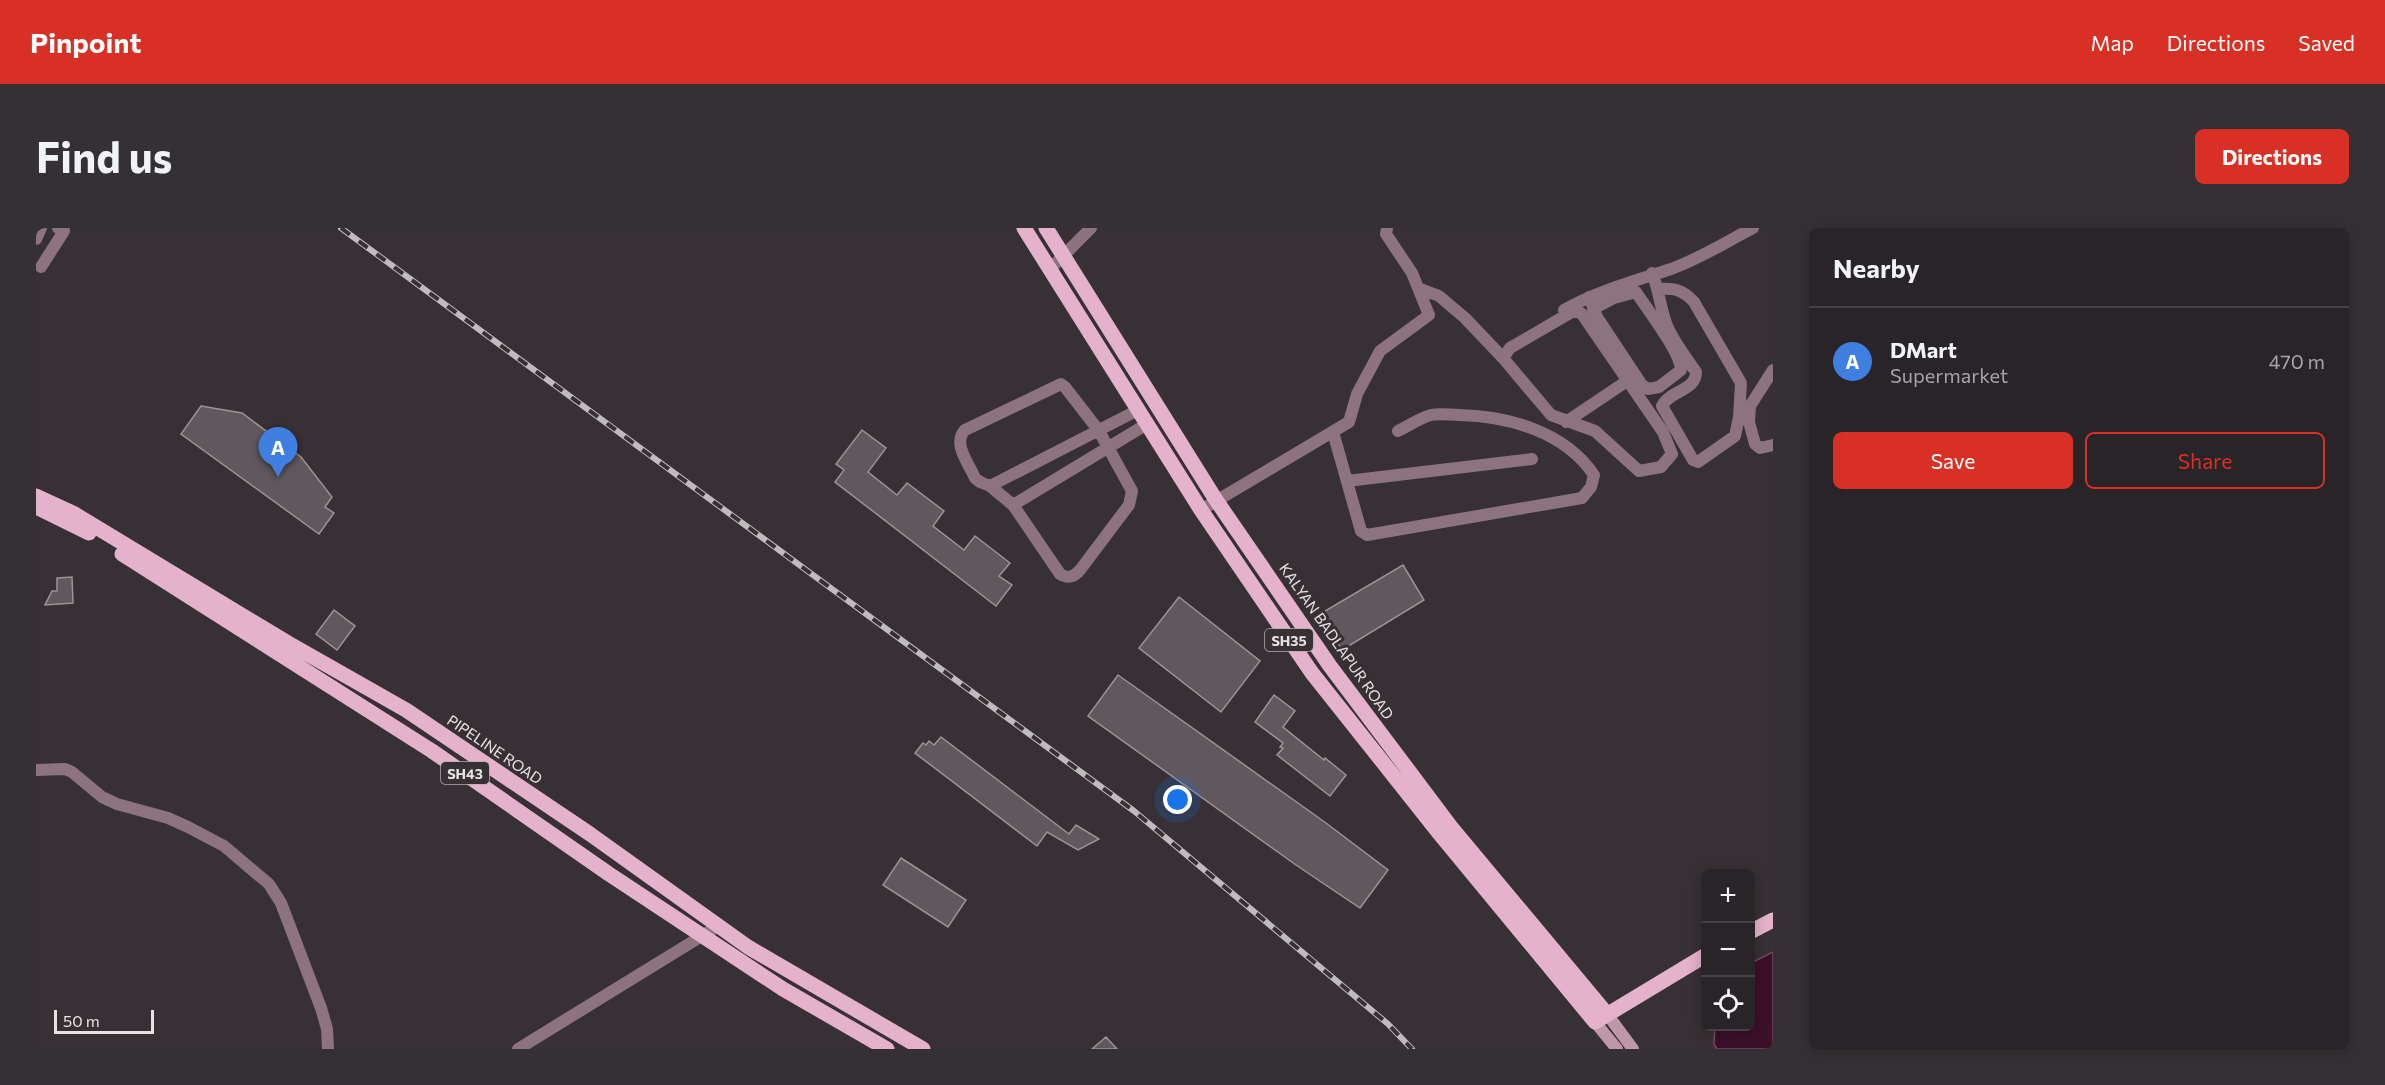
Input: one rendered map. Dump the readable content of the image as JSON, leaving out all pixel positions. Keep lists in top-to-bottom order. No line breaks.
{"streets":{"main road":["SH35","KALYAN BADLAPUR ROAD","PIPELINE ROAD","SH43"]},"scale_bar":"50 m","page":{"header":"Pinpoint","nav":["Map","Directions","Saved"],"buttons":["Directions",["Save","Share"]],"title":"Find us","heading":"Nearby","list":[{"mark":"A","name":"DMart","note":"Supermarket","value":"470 m"}],"pins":"A","map_buttons":["+","−"],"scale":"50 m"}}
